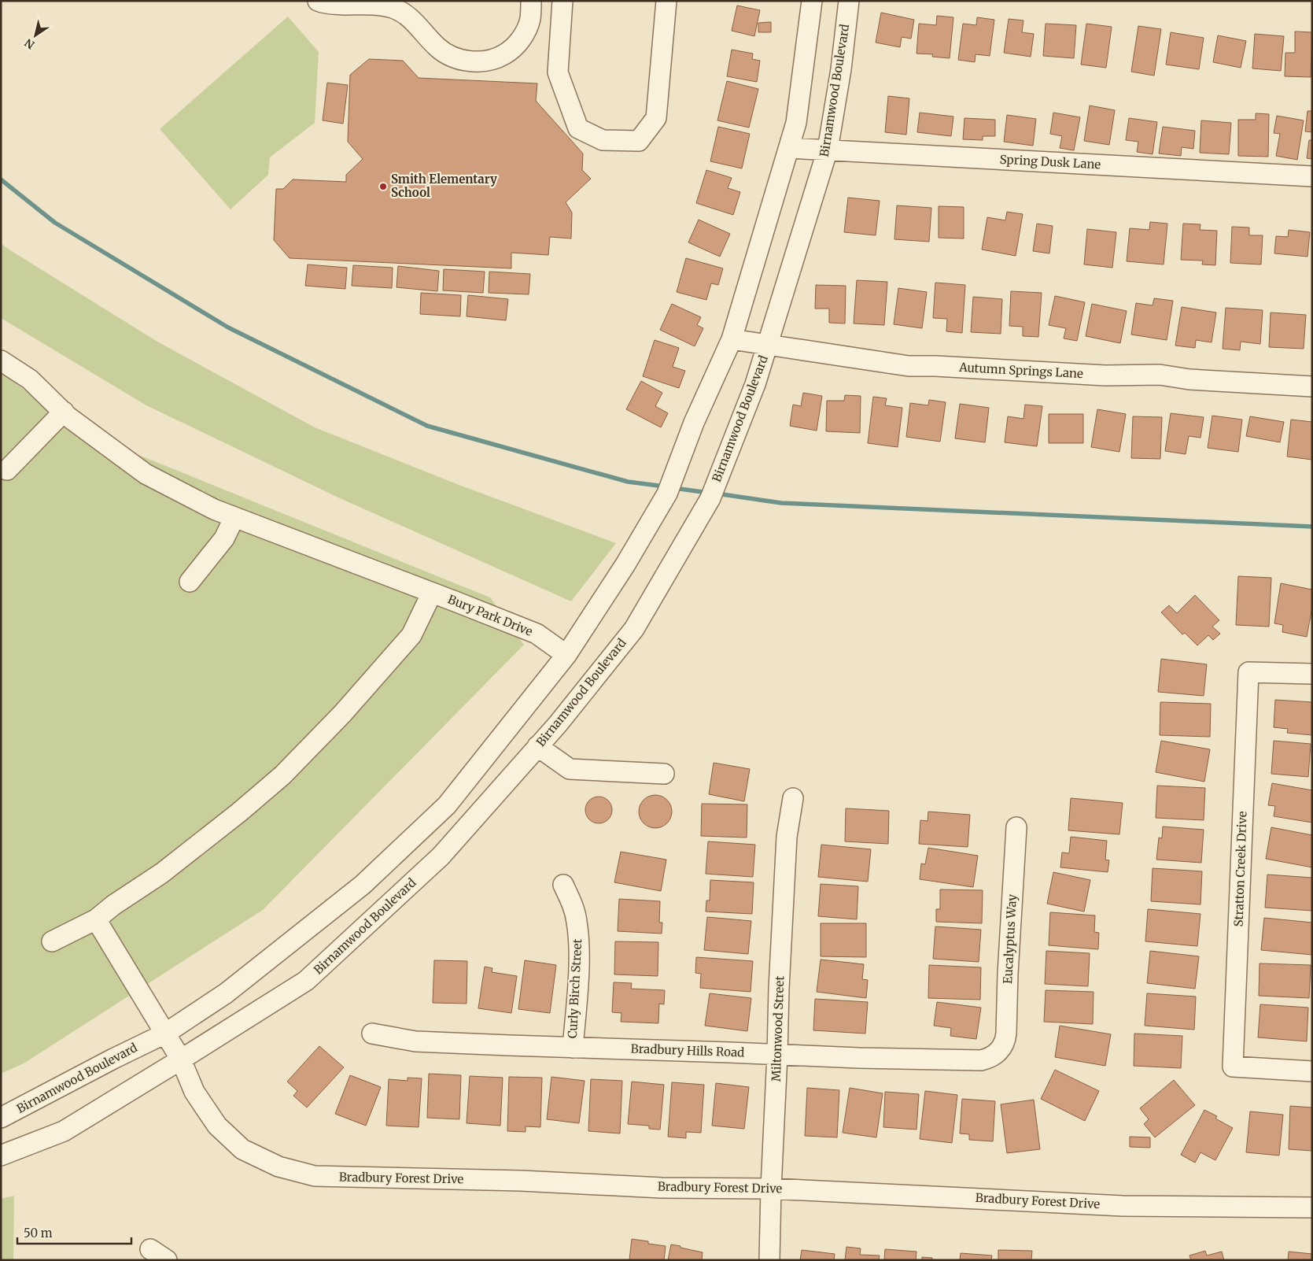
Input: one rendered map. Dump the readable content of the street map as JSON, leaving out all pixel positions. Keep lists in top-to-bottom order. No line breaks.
{"streets":{"street":["Birnamwood Boulevard","Spring Dusk Lane","Autumn Springs Lane","Bury Park Drive","Stratton Creek Drive","Eucalyptus Way","Curly Birch Street","Miltonwood Street","Bradbury Hills Road","Bradbury Forest Drive"]},"crossings":[["Birnamwood Boulevard","Spring Dusk Lane"],["Birnamwood Boulevard","Autumn Springs Lane"],["Birnamwood Boulevard","Bury Park Drive"],["Birnamwood Boulevard","Bradbury Forest Drive"],["Eucalyptus Way","Bradbury Hills Road"],["Curly Birch Street","Bradbury Hills Road"],["Miltonwood Street","Bradbury Hills Road"],["Miltonwood Street","Bradbury Forest Drive"]],"places":["Smith Elementary School"],"scale_bar":"50 m","north":"bottom left"}
